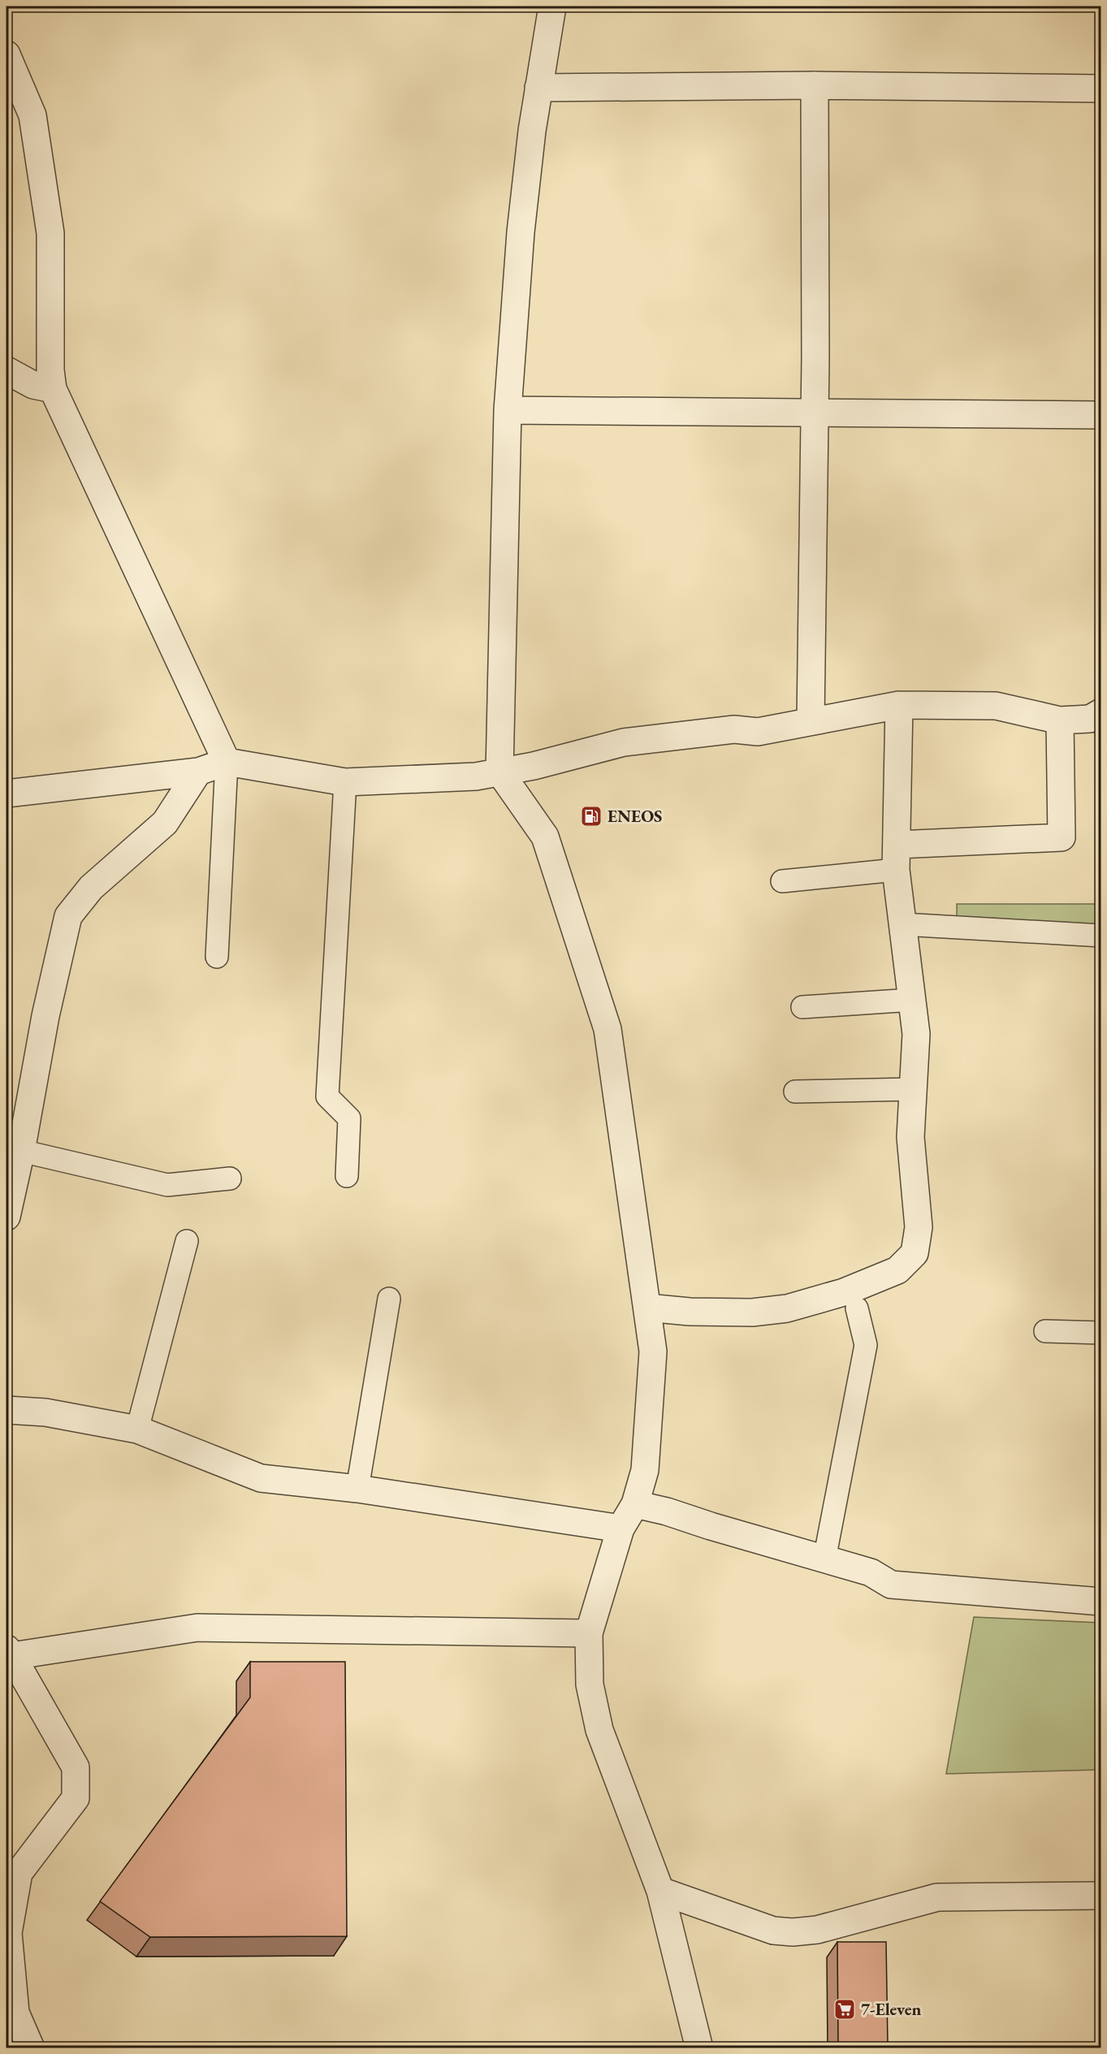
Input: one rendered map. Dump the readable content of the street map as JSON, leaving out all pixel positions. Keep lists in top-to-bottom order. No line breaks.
{"places":{"fuel station":["ENEOS"],"supermarket":["7-Eleven"]}}
